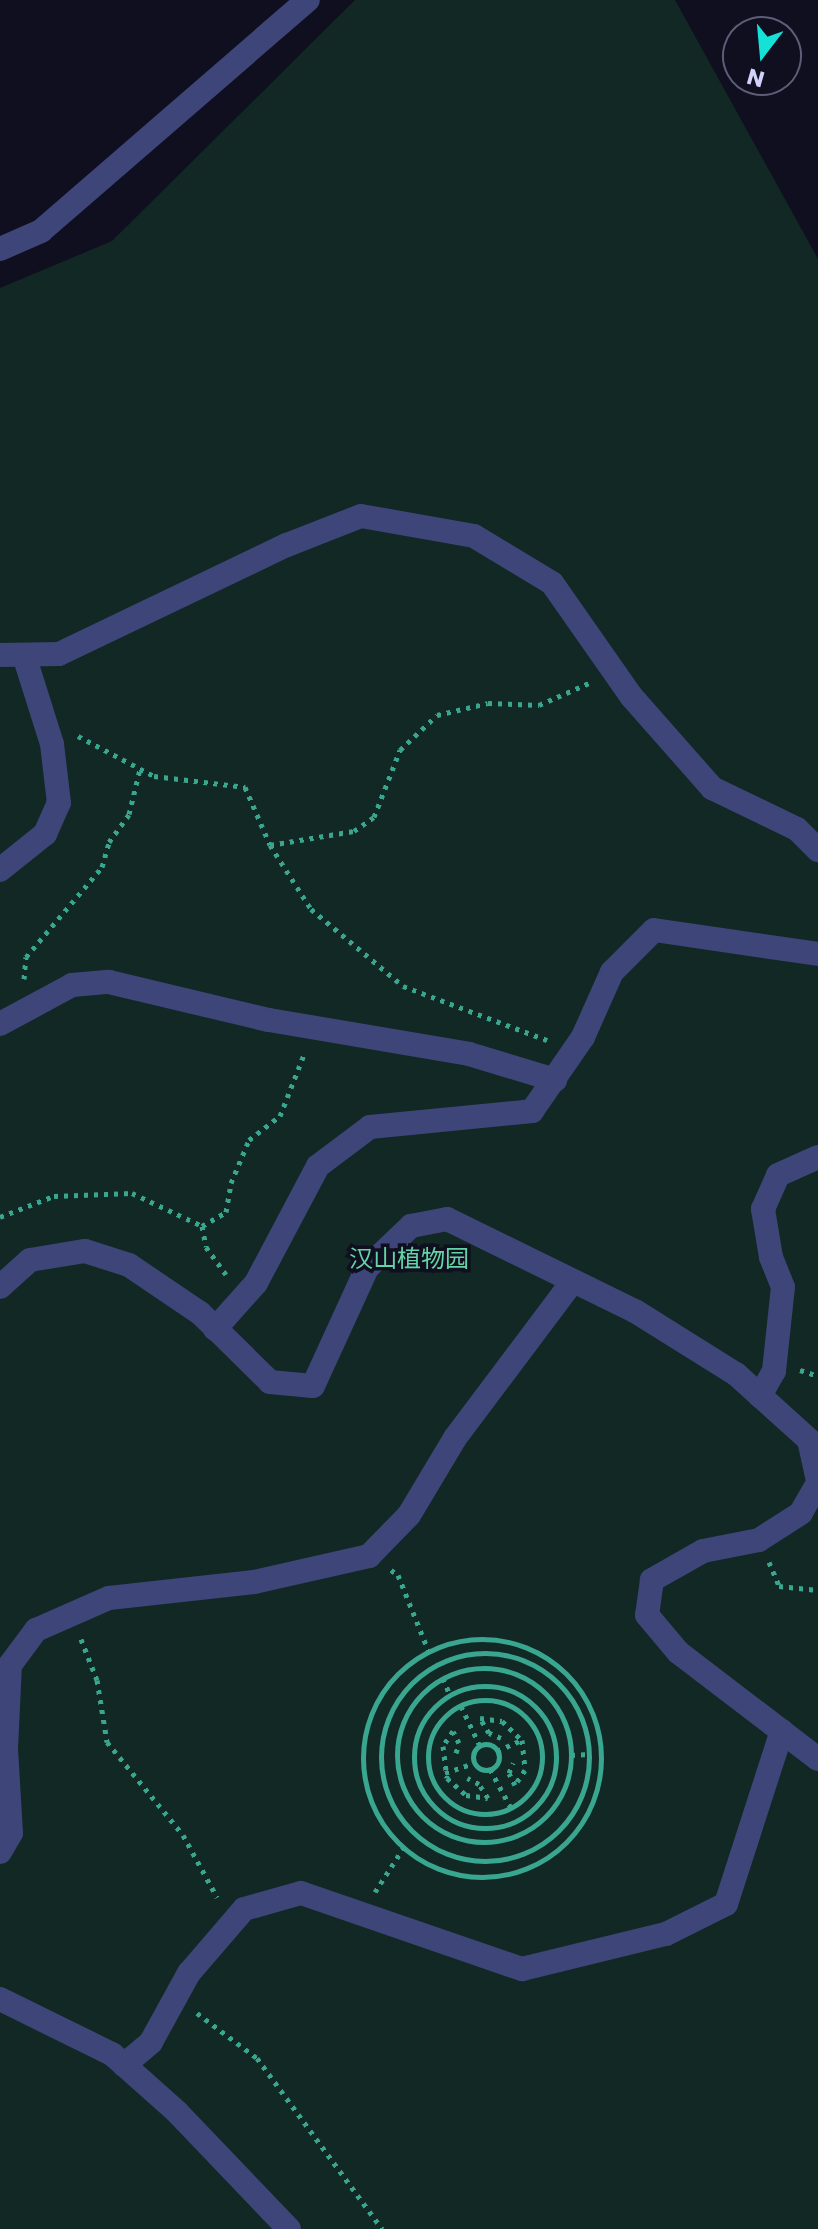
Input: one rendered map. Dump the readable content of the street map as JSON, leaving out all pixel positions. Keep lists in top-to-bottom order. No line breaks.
{"parks":["汉山植物园"],"north":"bottom"}
